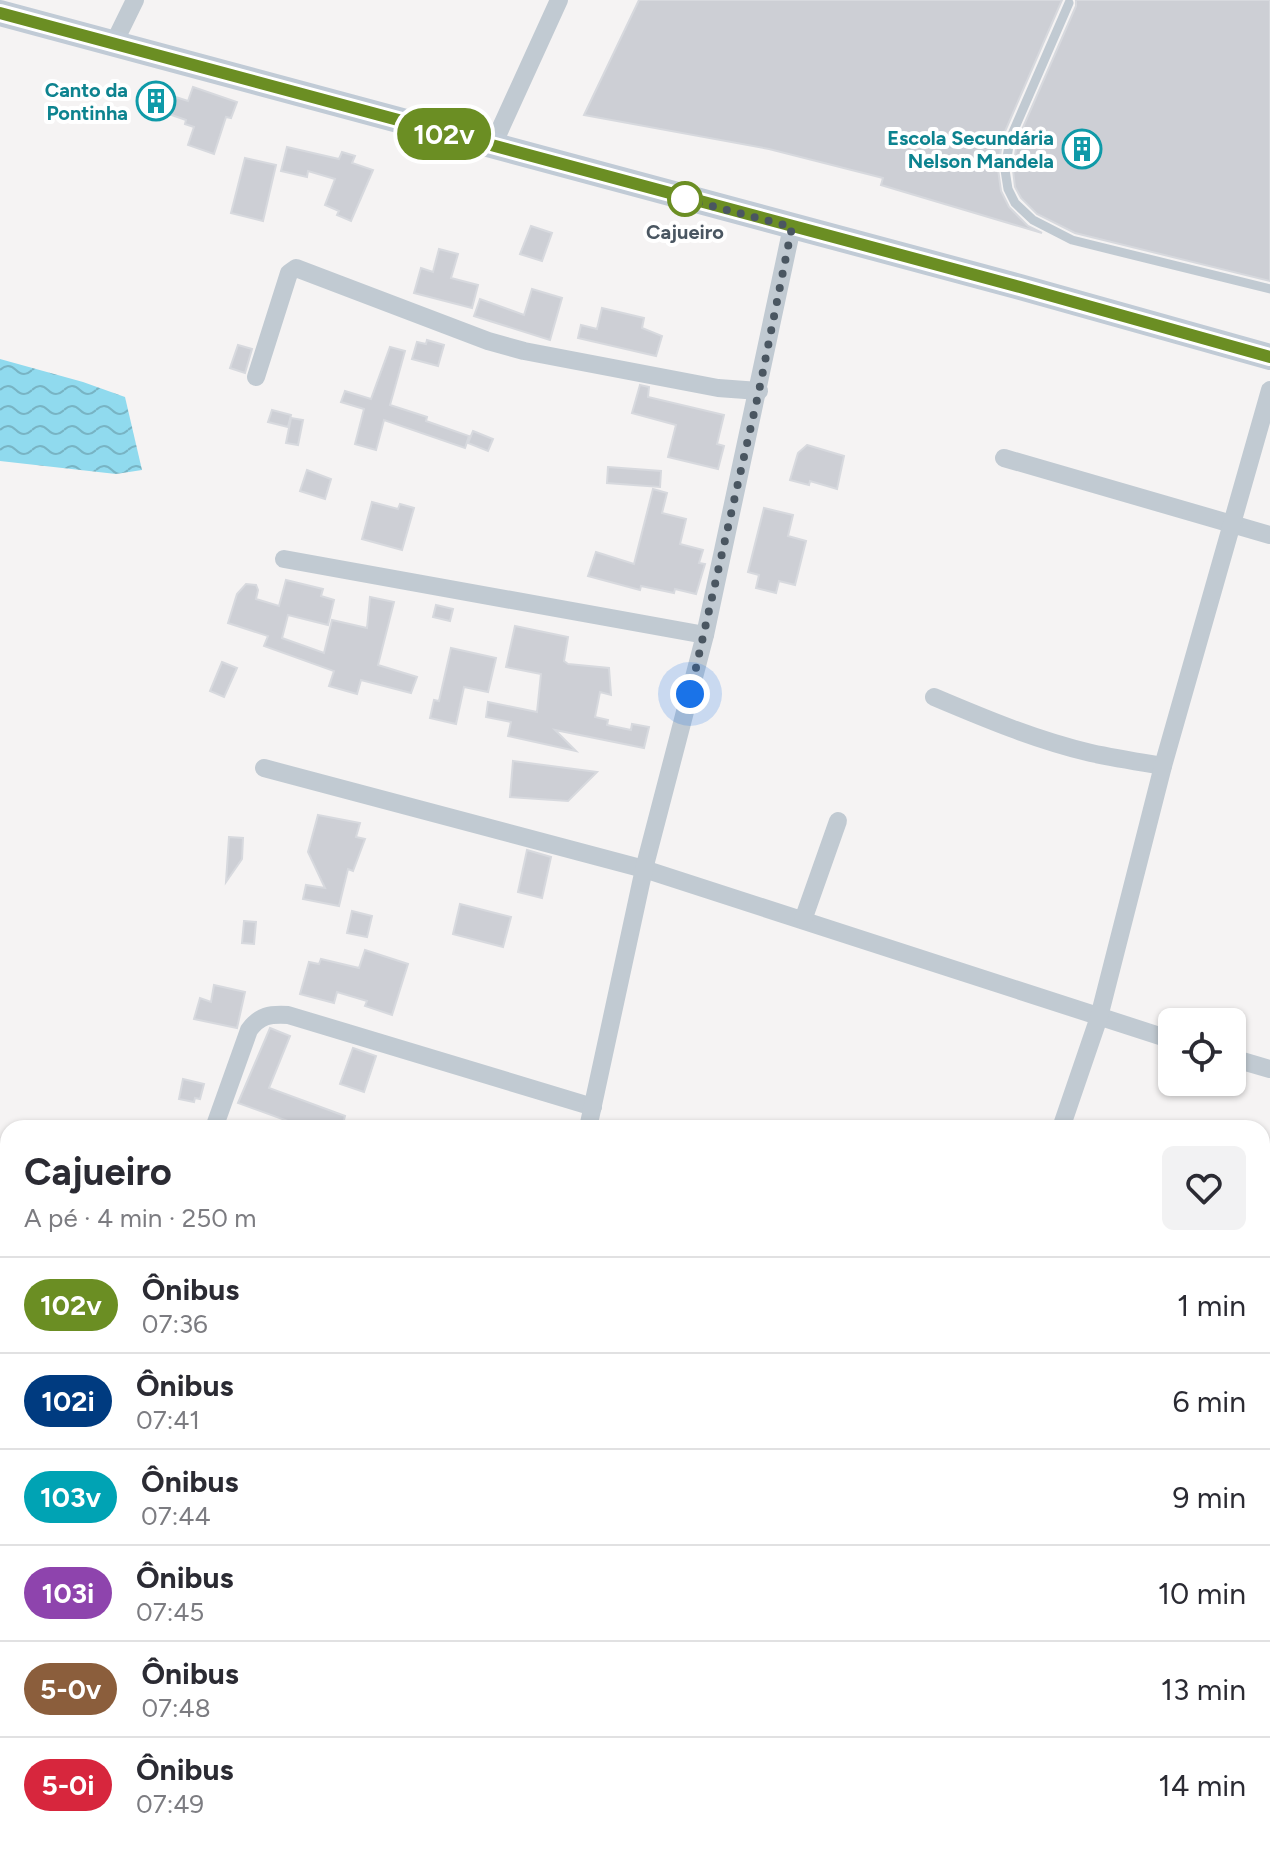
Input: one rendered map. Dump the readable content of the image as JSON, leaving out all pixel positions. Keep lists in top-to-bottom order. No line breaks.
{"places":{"building":["Canto da Pontinha","Escola Secundária Nelson Mandela"],"other":["Cajueiro"]},"lines":["bus line 102v"],"page":{"on_map":"102v","heading":["Cajueiro","A pé · 4 min · 250 m"],"list":[{"mark":"102v","name":"Ônibus","note":"07:36","value":"1 min"},{"mark":"102i","name":"Ônibus","note":"07:41","value":"6 min"},{"mark":"103v","name":"Ônibus","note":"07:44","value":"9 min"},{"mark":"103i","name":"Ônibus","note":"07:45","value":"10 min"},{"mark":"5-0v","name":"Ônibus","note":"07:48","value":"13 min"},{"mark":"5-0i","name":"Ônibus","note":"07:49","value":"14 min"}]}}
